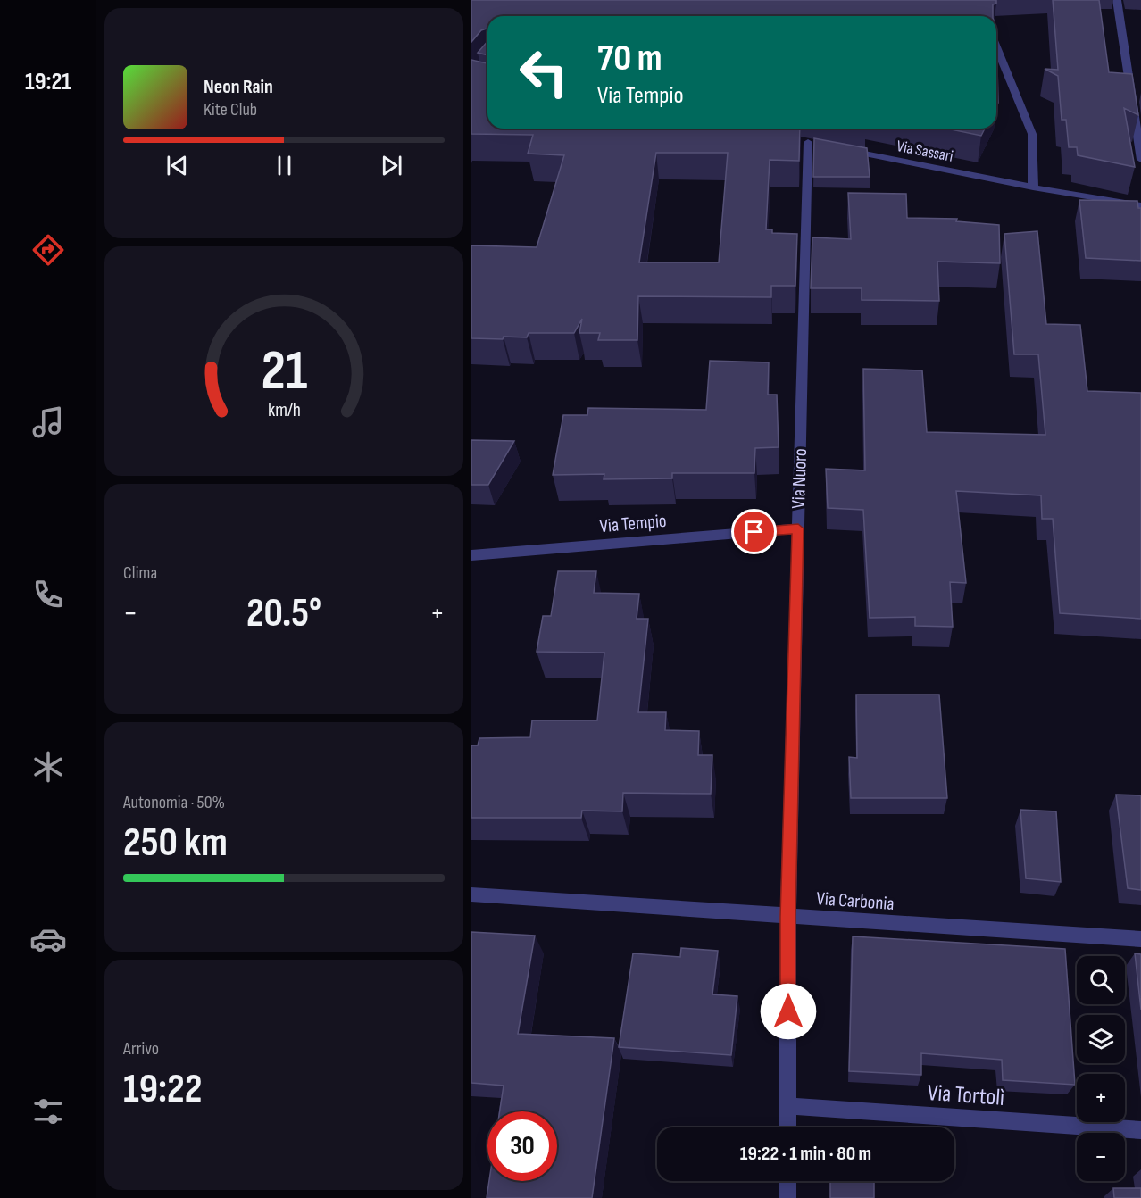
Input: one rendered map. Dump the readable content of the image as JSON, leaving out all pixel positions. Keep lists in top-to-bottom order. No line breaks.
{"streets":{"street":["Via Sassari","Via Nuoro","Via Tempio","Via Carbonia","Via Tortolì"]},"crossings":[["Via Nuoro","Via Tempio"],["Via Nuoro","Via Carbonia"],["Via Nuoro","Via Tortolì"]],"page":{"tabs":"19:21","turn":["70 m","Via Tempio"],"song":["Neon Rain","Kite Club"],"tile":["Clima",["Autonomia · 50%","250 km"],["Arrivo","19:22"]],"heat":["−","20.5°","+"],"map_buttons":["+","−"],"limit":"30","trip":"19:22 · 1 min · 80 m","gauge":["21","km/h"]}}
